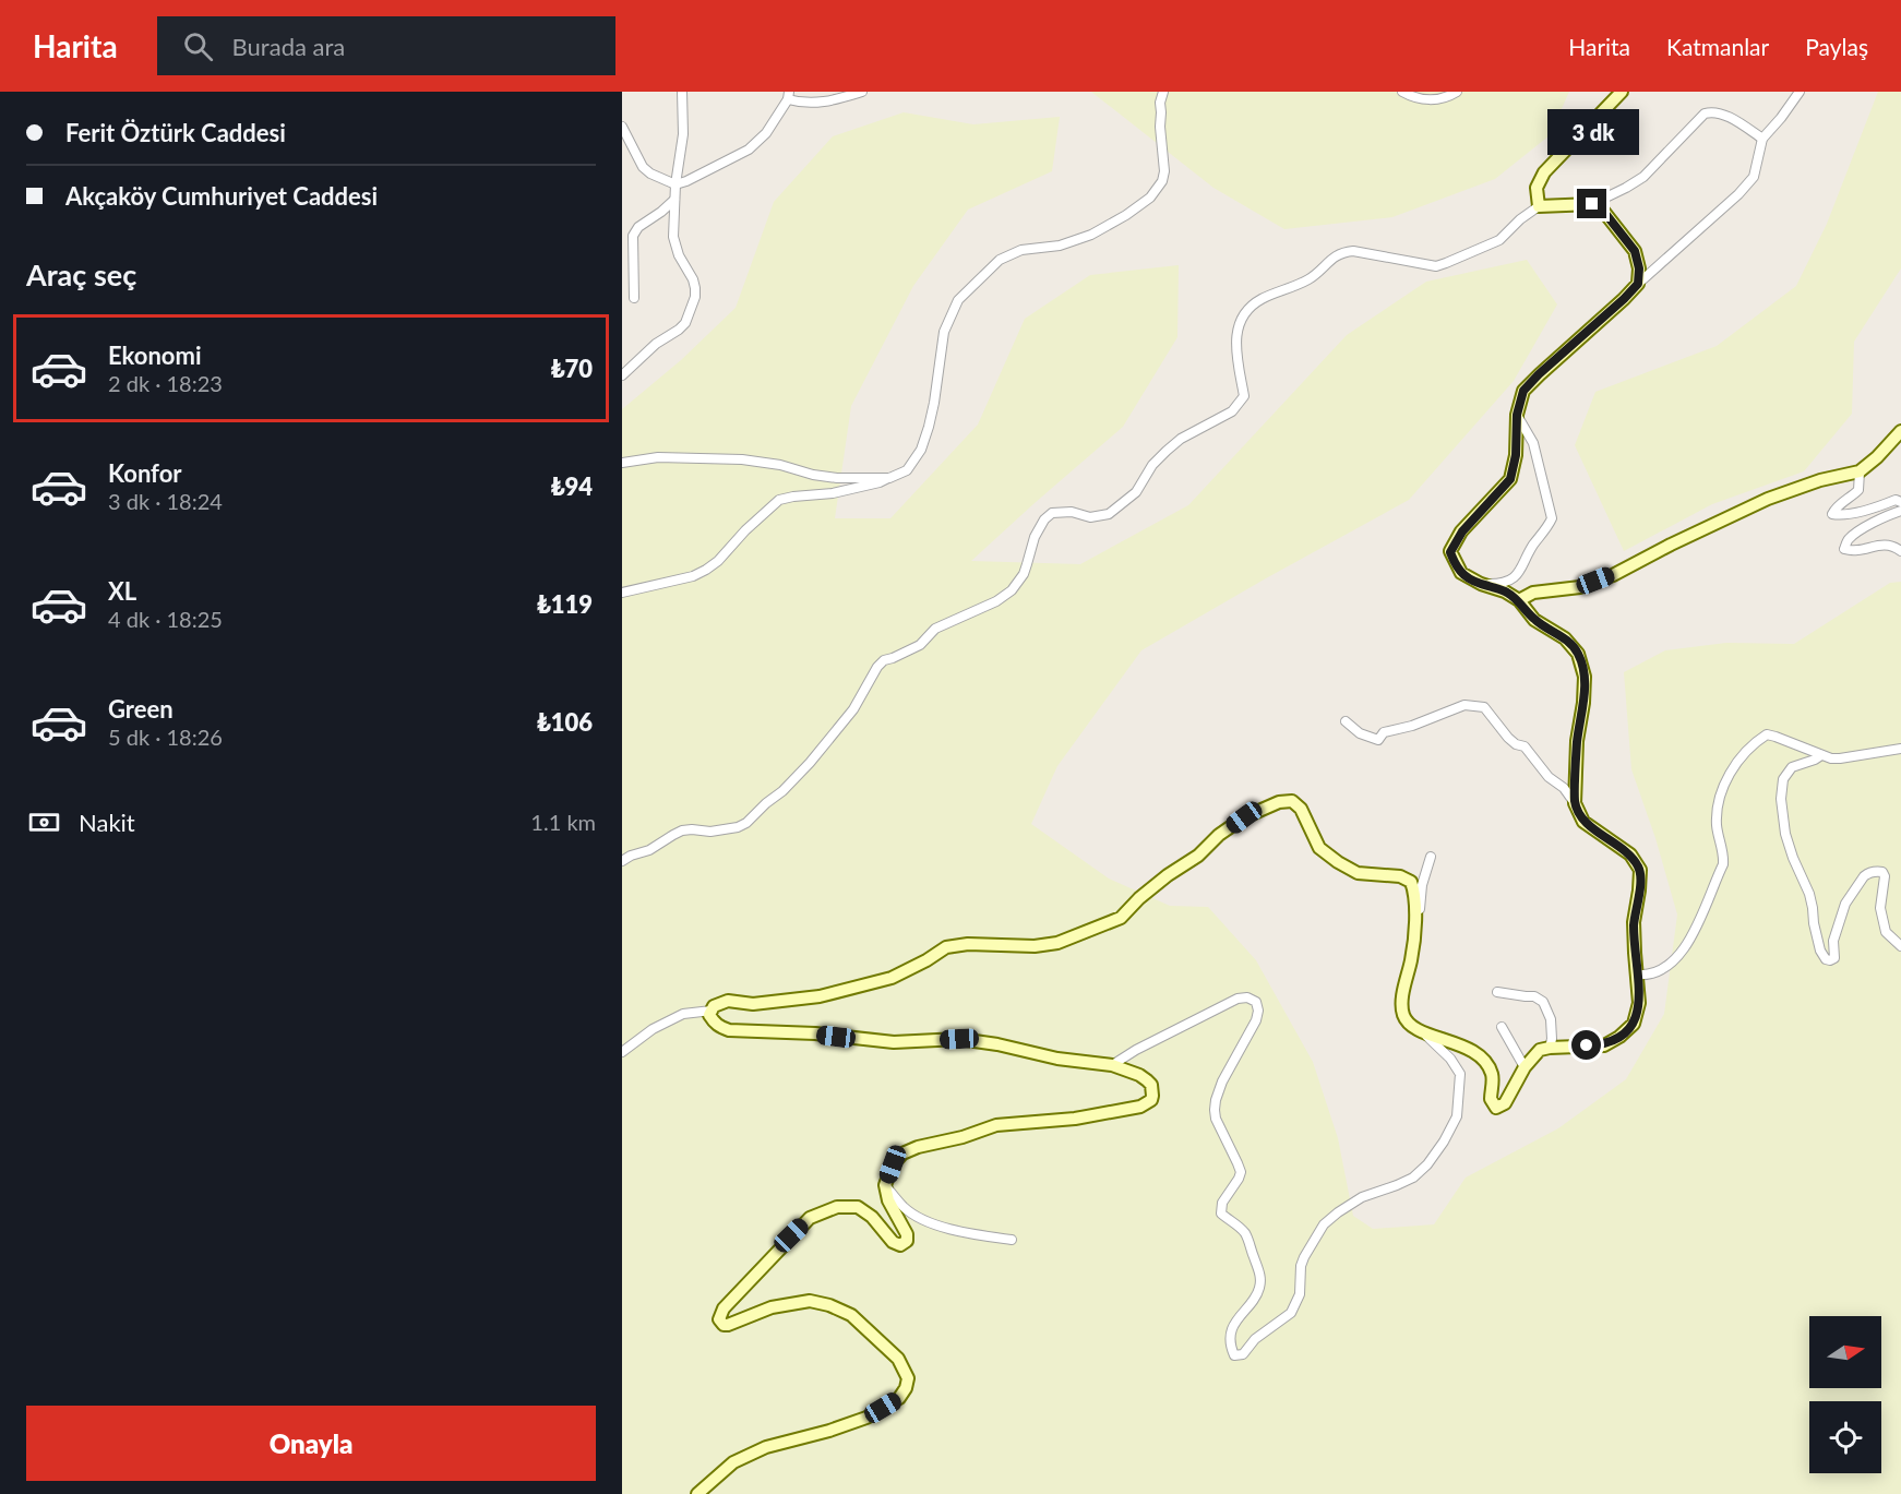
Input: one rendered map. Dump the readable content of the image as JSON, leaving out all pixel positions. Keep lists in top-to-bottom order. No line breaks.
{"north":"right","page":{"header":"Harita","search":"Burada ara","nav":["Harita","Katmanlar","Paylaş"],"banner":["Ferit Öztürk Caddesi","Akçaköy Cumhuriyet Caddesi"],"bubble":"3 dk","heading":"Araç seç","list":[{"name":"Ekonomi","note":"2 dk · 18:23","value":"₺70"},{"name":"Konfor","note":"3 dk · 18:24","value":"₺94"},{"name":"XL","note":"4 dk · 18:25","value":"₺119"},{"name":"Green","note":"5 dk · 18:26","value":"₺106"}],"pay":["Nakit","1.1 km"],"buttons":"Onayla"}}
